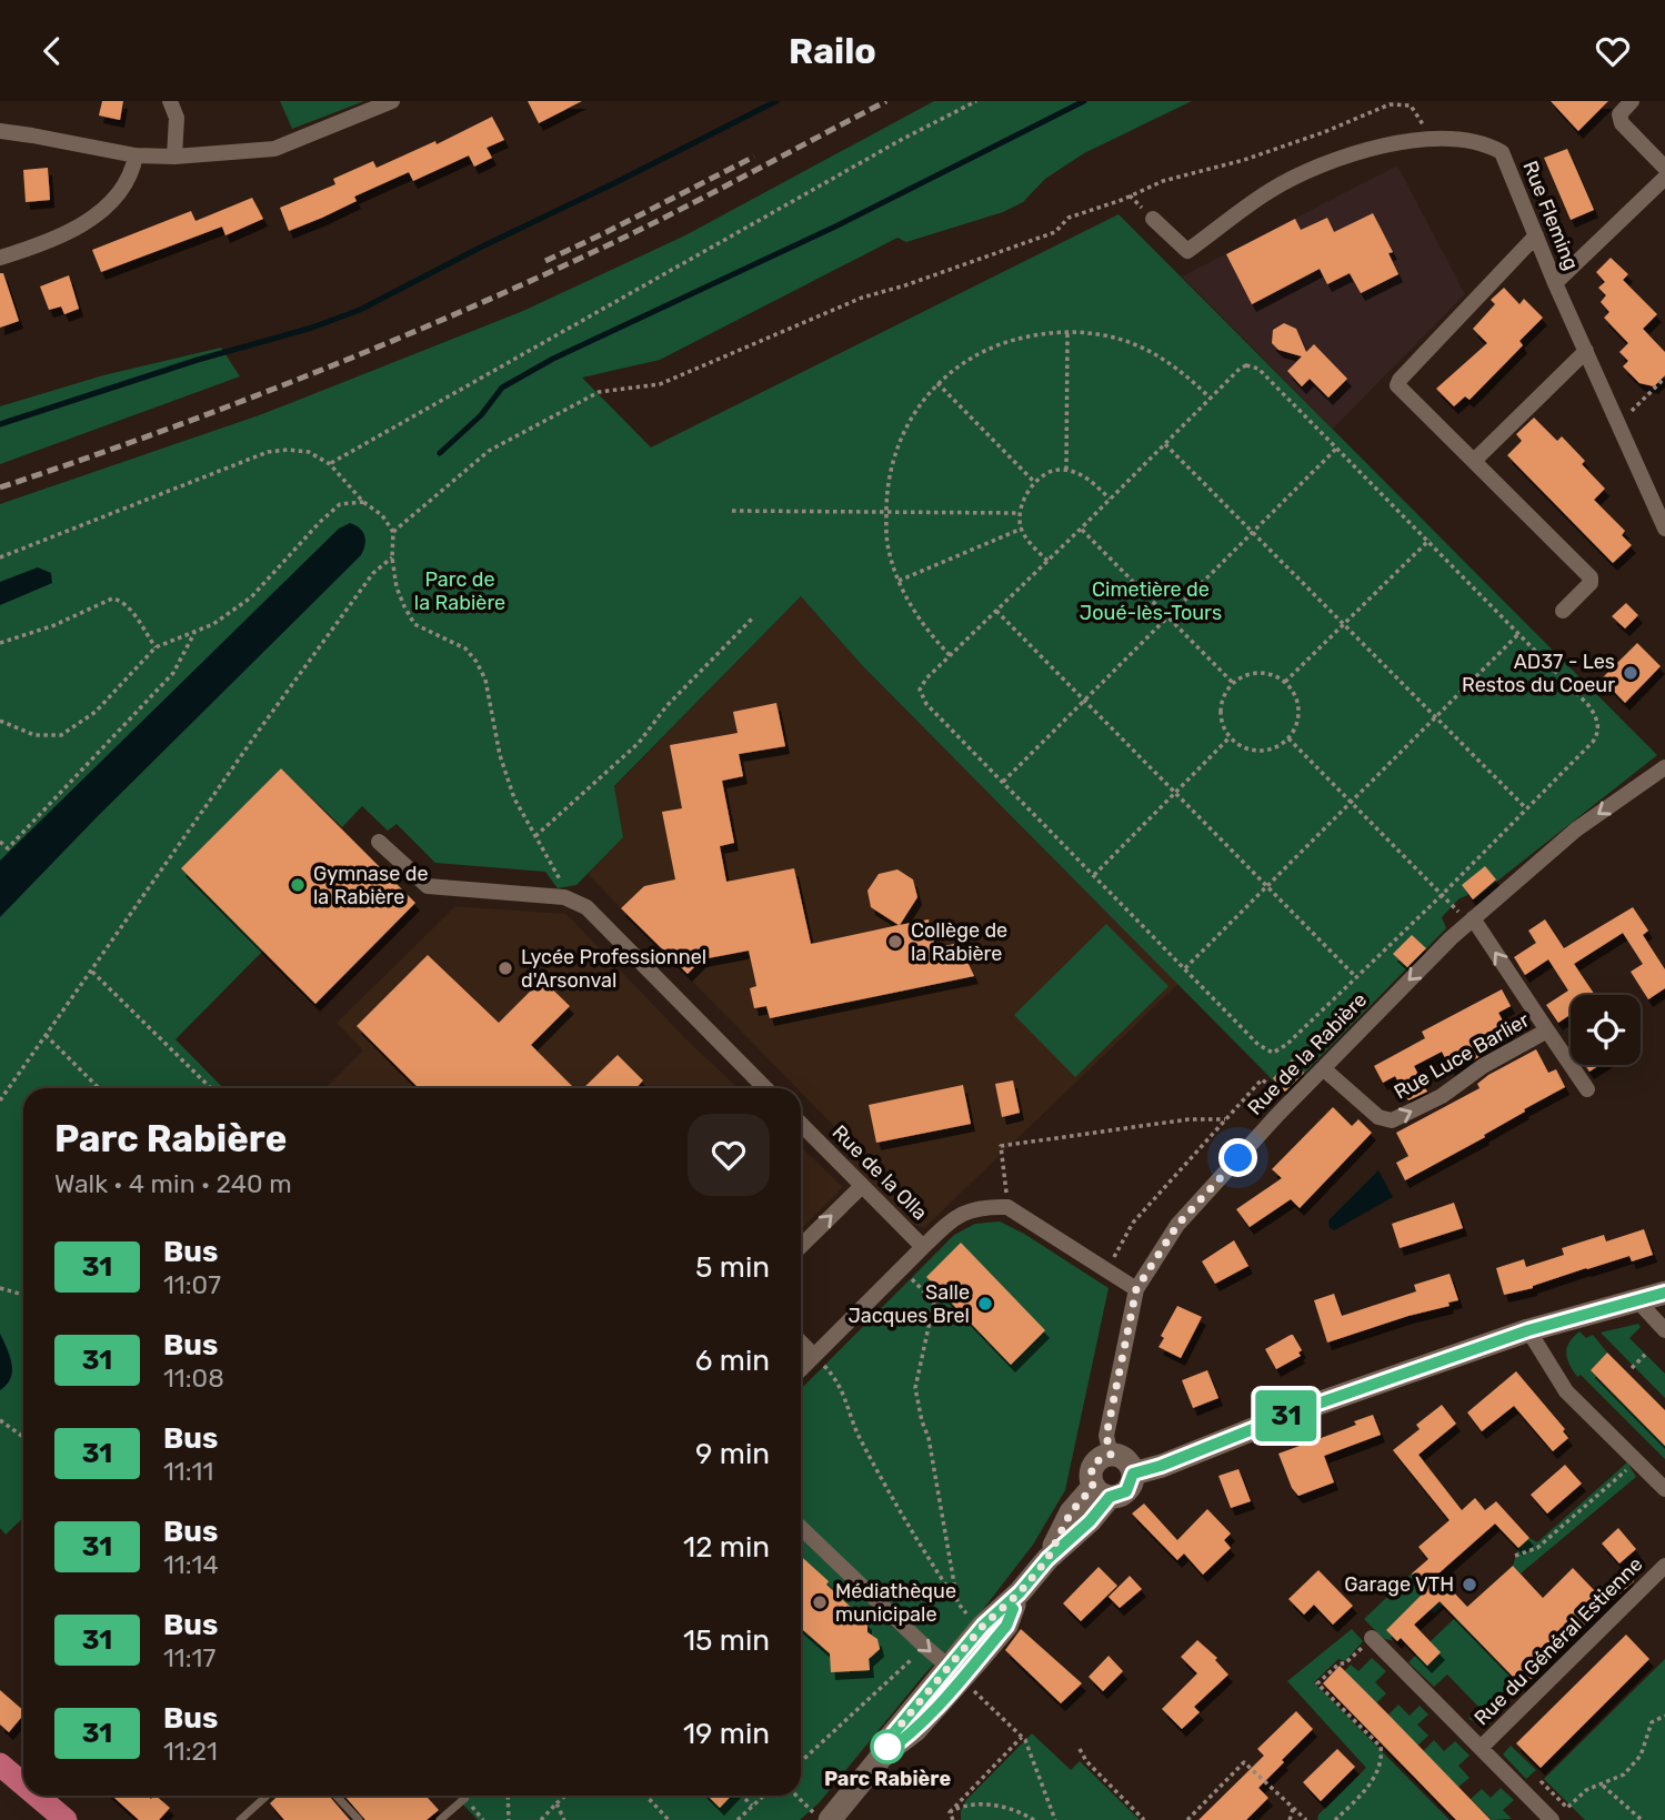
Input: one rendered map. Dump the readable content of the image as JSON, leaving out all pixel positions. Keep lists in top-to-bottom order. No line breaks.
{"streets":{"street":["Rue Fleming","Rue de la Rabière","Rue Luce Barlier","Rue de la Olla","Rue du Général Estienne"]},"crossings":[["Rue de la Rabière","Rue Luce Barlier"]],"one_way":["Rue de la Rabière"],"parks":["Parc de la Rabière","Cimetière de Joué-lès-Tours"],"places":["AD37 - Les Restos du Coeur","Gymnase de la Rabière","Collège de la Rabière","Lycée Professionnel d'Arsonval","Salle Jacques Brel","Garage VTH","Médiathèque municipale","Parc Rabière"],"lines":["bus line 31"],"page":{"header":"Railo","on_map":"31","heading":["Parc Rabière","Walk · 4 min · 240 m"],"list":[{"mark":"31","name":"Bus","note":"11:07","value":"5 min"},{"mark":"31","name":"Bus","note":"11:08","value":"6 min"},{"mark":"31","name":"Bus","note":"11:11","value":"9 min"},{"mark":"31","name":"Bus","note":"11:14","value":"12 min"},{"mark":"31","name":"Bus","note":"11:17","value":"15 min"},{"mark":"31","name":"Bus","note":"11:21","value":"19 min"}]}}
